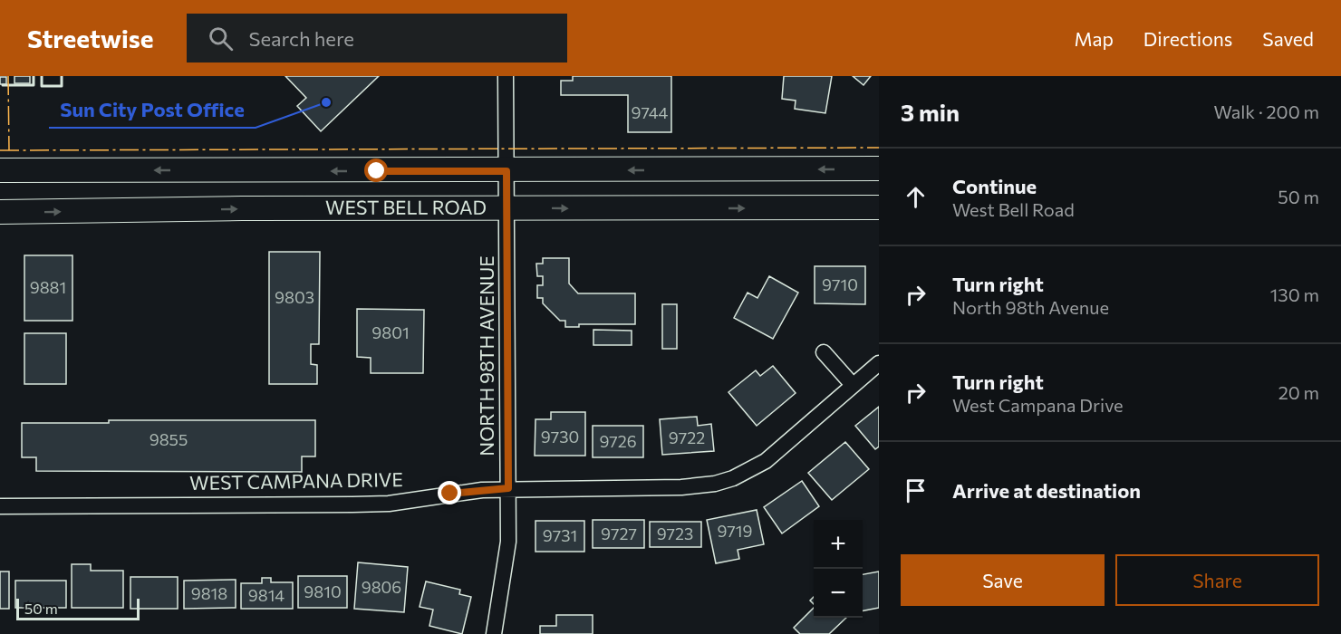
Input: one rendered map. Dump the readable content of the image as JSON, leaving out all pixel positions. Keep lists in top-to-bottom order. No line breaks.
{"streets":{"main road":["WEST BELL ROAD"],"street":["NORTH 98TH AVENUE","WEST CAMPANA DRIVE"]},"crossings":[["WEST BELL ROAD","NORTH 98TH AVENUE"],["NORTH 98TH AVENUE","WEST CAMPANA DRIVE"]],"places":["Sun City Post Office"],"house_numbers":["9744","9710","9881","9803","9801","9730","9722","9855","9726","9719","9727","9723","9731","9806","9810","9818","9814"],"scale_bar":"50 m","page":{"header":"Streetwise","search":"Search here","nav":["Map","Directions","Saved"],"heading":["3 min","Walk · 200 m"],"list":[["Continue","West Bell Road","50 m"],["Turn right","North 98th Avenue","130 m"],["Turn right","West Campana Drive","20 m"],"Arrive at destination"],"map_buttons":["+","−"],"buttons":["Save","Share"],"scale":"50 m"}}
